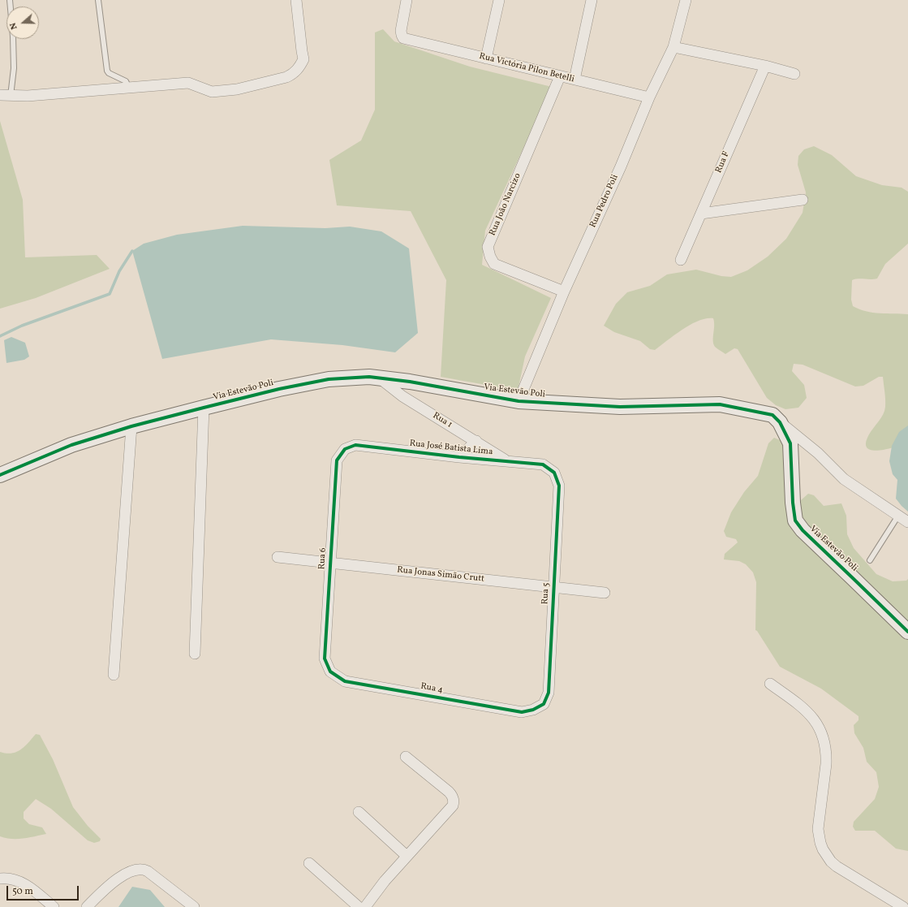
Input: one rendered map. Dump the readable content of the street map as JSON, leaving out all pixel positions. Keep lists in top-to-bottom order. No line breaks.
{"streets":{"main road":["Via Estevão Poli"],"street":["Rua Victória Pilon Betelli","Rua F","Rua Pedro Poli","Rua João Narcizo","Rua 1","Rua José Batista Lima","Rua 6","Rua Jonas Simão Crutt","Rua 5","Rua 4"]},"crossings":[["Rua Victória Pilon Betelli","Rua Pedro Poli"],["Rua Victória Pilon Betelli","Rua João Narcizo"],["Rua Pedro Poli","Rua João Narcizo"],["Rua Pedro Poli","Via Estevão Poli"],["Via Estevão Poli","Rua 1"],["Rua 1","Rua José Batista Lima"],["Rua José Batista Lima","Rua 6"],["Rua José Batista Lima","Rua 5"],["Rua 6","Rua Jonas Simão Crutt"],["Rua 6","Rua 4"],["Rua Jonas Simão Crutt","Rua 5"],["Rua 5","Rua 4"]],"scale_bar":"50 m","north":"left"}
